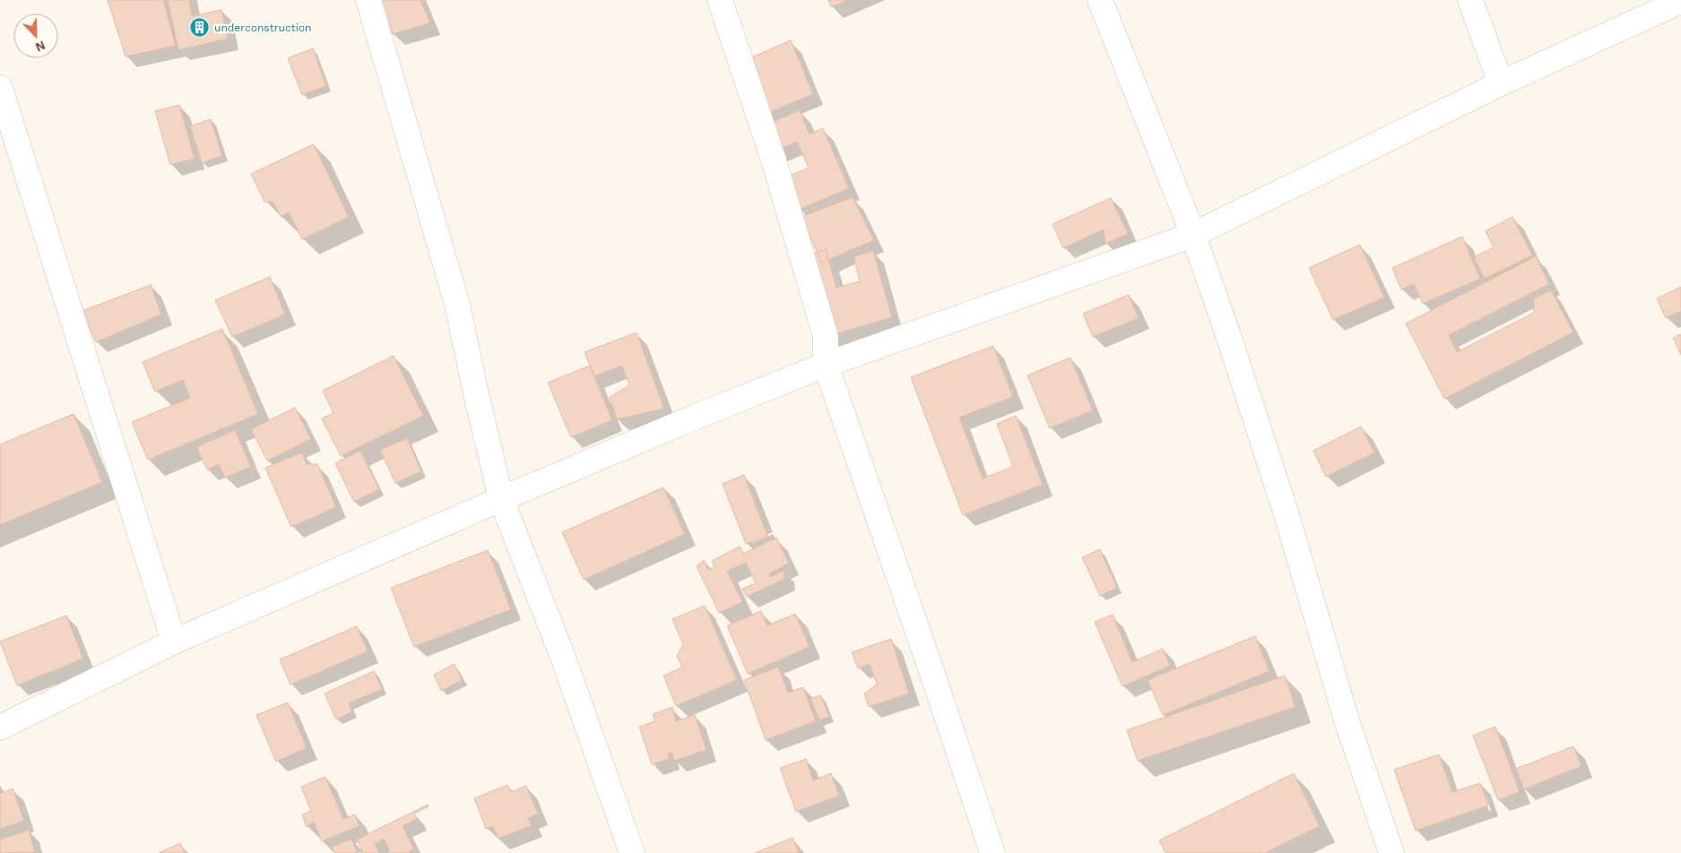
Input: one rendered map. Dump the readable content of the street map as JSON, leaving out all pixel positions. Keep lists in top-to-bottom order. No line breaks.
{"places":{"building":["underconstruction"]},"north":"bottom right"}
